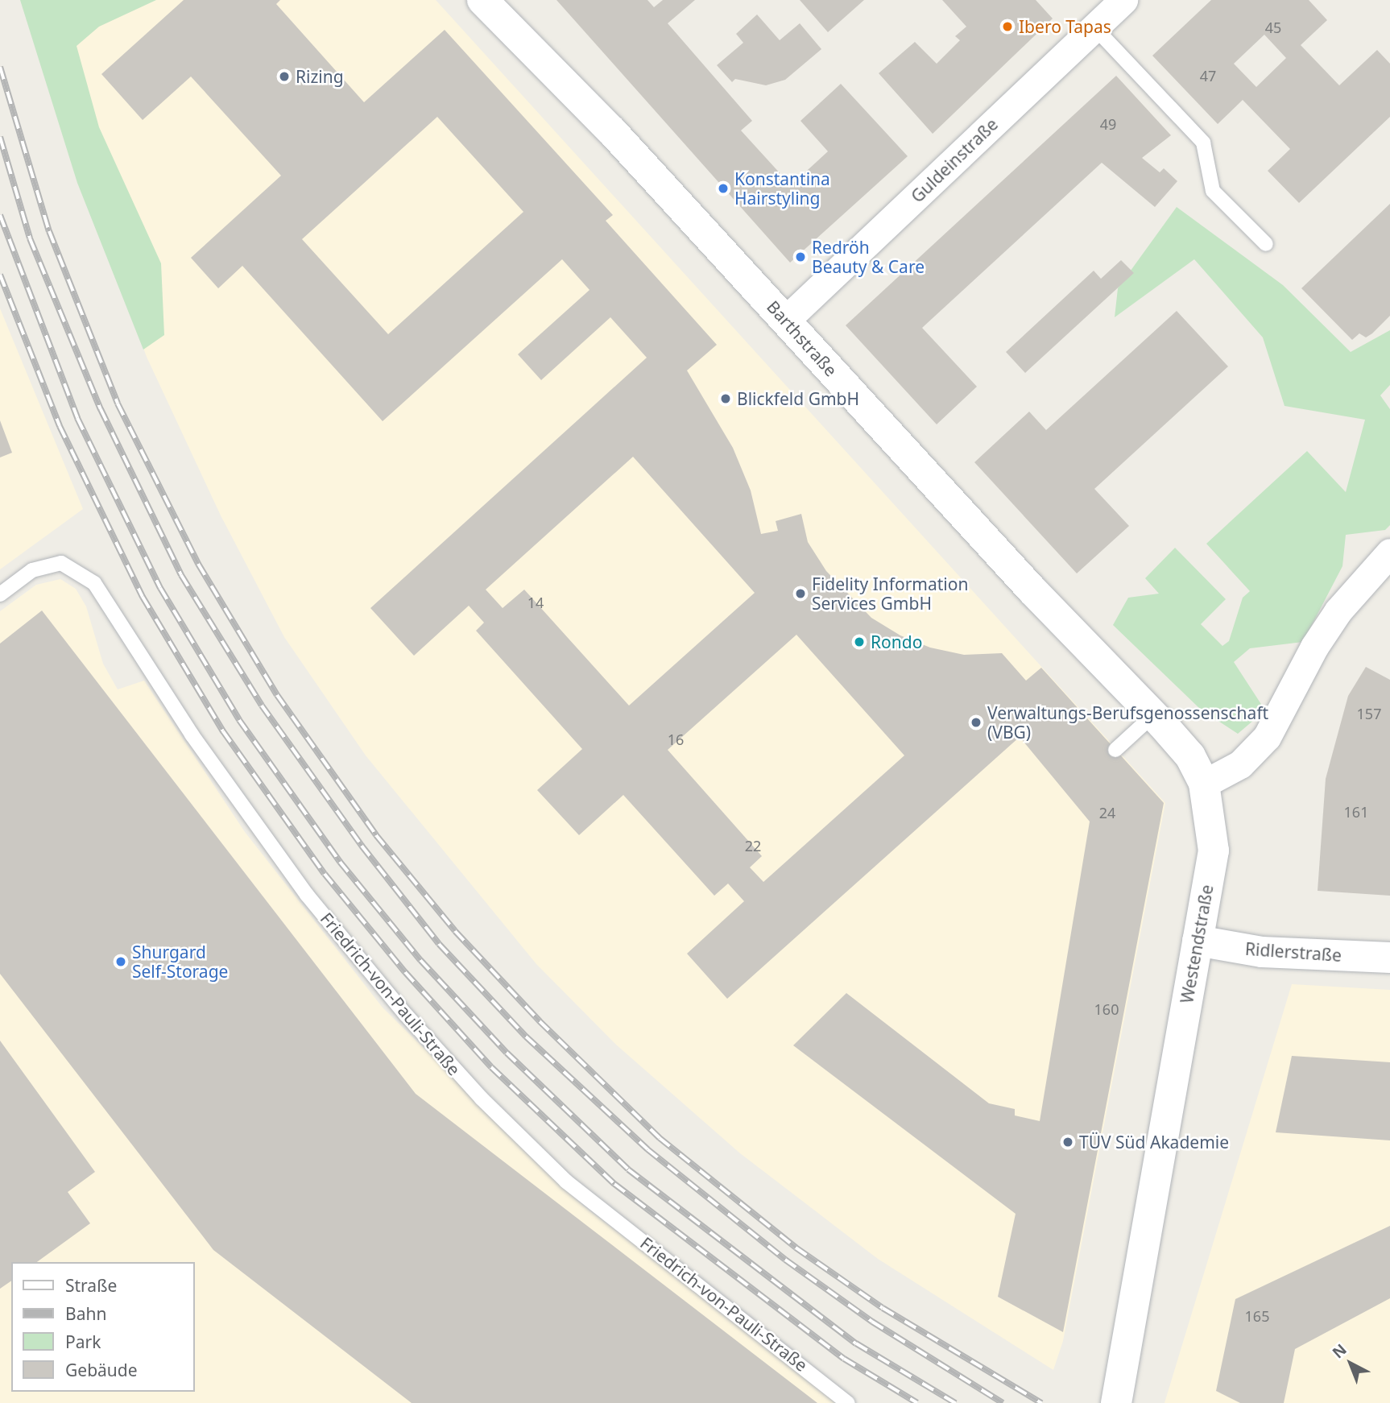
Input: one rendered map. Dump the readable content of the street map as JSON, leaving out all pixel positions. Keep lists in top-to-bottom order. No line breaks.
{"streets":{"street":["Guldeinstraße","Barthstraße","Westendstraße","Ridlerstraße"],"lane":["Friedrich-von-Pauli-Straße"]},"crossings":[["Guldeinstraße","Barthstraße"],["Barthstraße","Westendstraße"],["Westendstraße","Ridlerstraße"]],"places":["Ibero Tapas","Rizing","Konstantina Hairstyling","Redröh Beauty & Care","Blickfeld GmbH","Fidelity Information Services GmbH","Rondo","Verwaltungs-Berufsgenossenschaft (VBG)","Shurgard Self-Storage","TÜV Süd Akademie"],"house_numbers":["45","47","49","14","157","16","161","24","22","160","165"],"legend":["Straße","Bahn","Park","Gebäude"],"north":"top left"}
